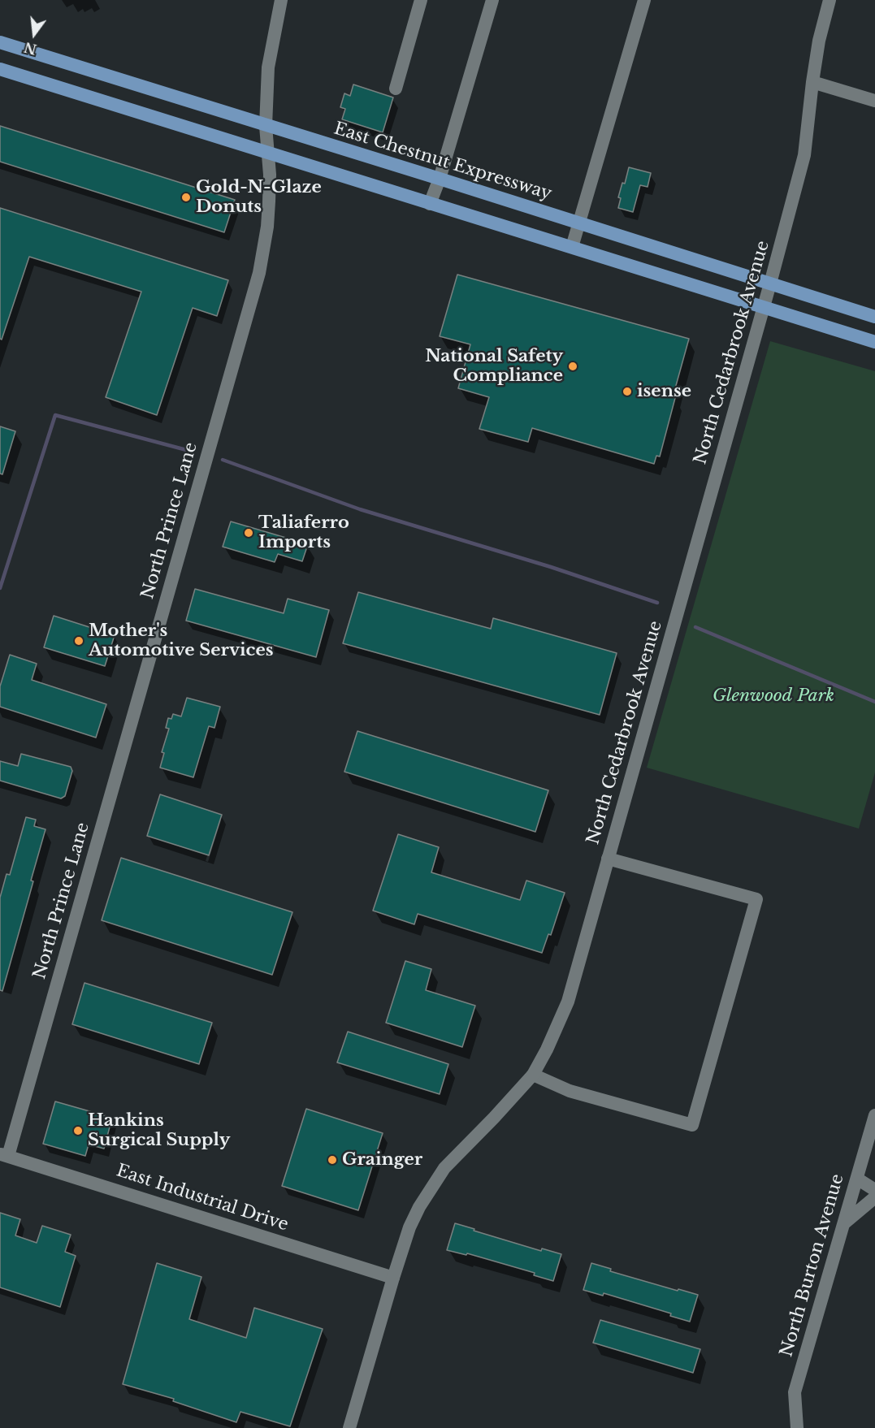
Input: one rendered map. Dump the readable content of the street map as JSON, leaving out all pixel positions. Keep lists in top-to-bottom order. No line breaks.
{"streets":{"main road":["East Chestnut Expressway"],"street":["North Cedarbrook Avenue","North Prince Lane","East Industrial Drive","North Burton Avenue"]},"crossings":[["East Chestnut Expressway","North Cedarbrook Avenue"],["East Chestnut Expressway","North Prince Lane"],["North Cedarbrook Avenue","East Industrial Drive"],["North Prince Lane","East Industrial Drive"]],"parks":["Glenwood Park"],"places":["Gold-N-Glaze Donuts","National Safety Compliance","isense","Taliaferro Imports","Mother's Automotive Services","Hankins Surgical Supply","Grainger"],"north":"bottom"}
